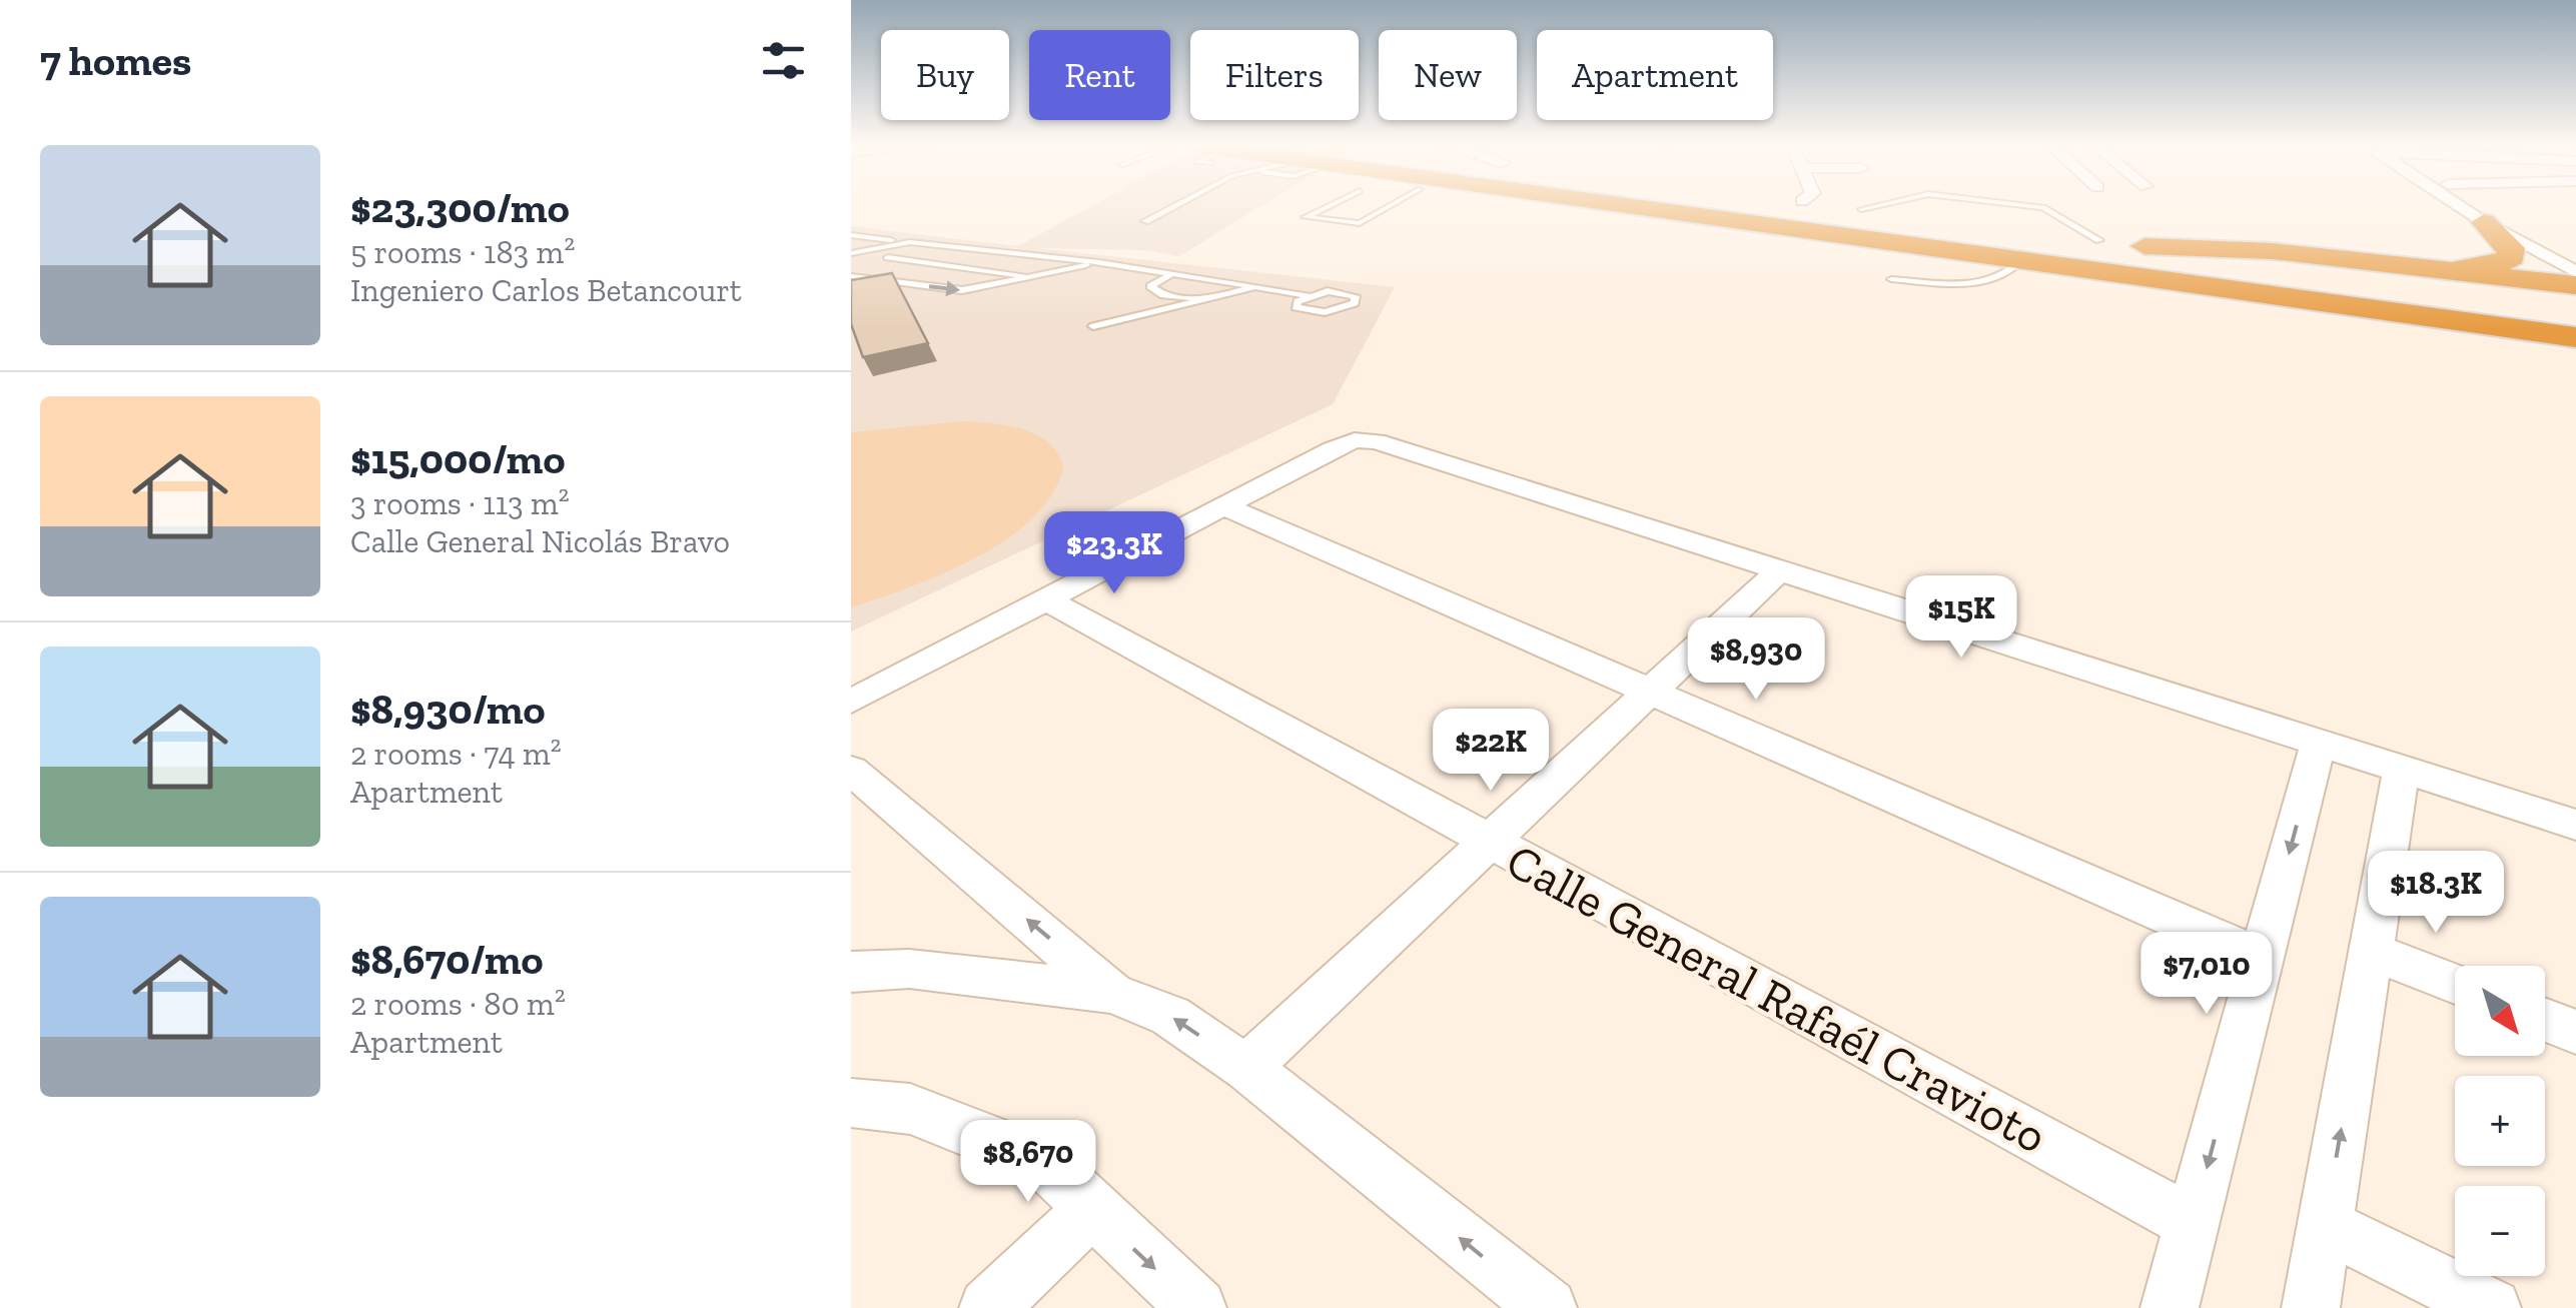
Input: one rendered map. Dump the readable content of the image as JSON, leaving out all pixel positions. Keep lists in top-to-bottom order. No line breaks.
{"streets":{"street":["Calle General Rafaél Cravioto"]},"north":"bottom right","page":{"heading":"7 homes","chip":["Buy","Rent","Filters","New","Apartment"],"list":[{"name":"$23,300/mo","note":"5 rooms · 183 m² · Ingeniero Carlos Betancourt"},{"name":"$15,000/mo","note":"3 rooms · 113 m² · Calle General Nicolás Bravo"},{"name":"$8,930/mo","note":"2 rooms · 74 m² · Apartment"},{"name":"$8,670/mo","note":"2 rooms · 80 m² · Apartment"}],"price":["$23.3K","$15K","$8,930","$22K","$18.3K","$7,010","$8,670"],"map_buttons":["+","−"]}}
